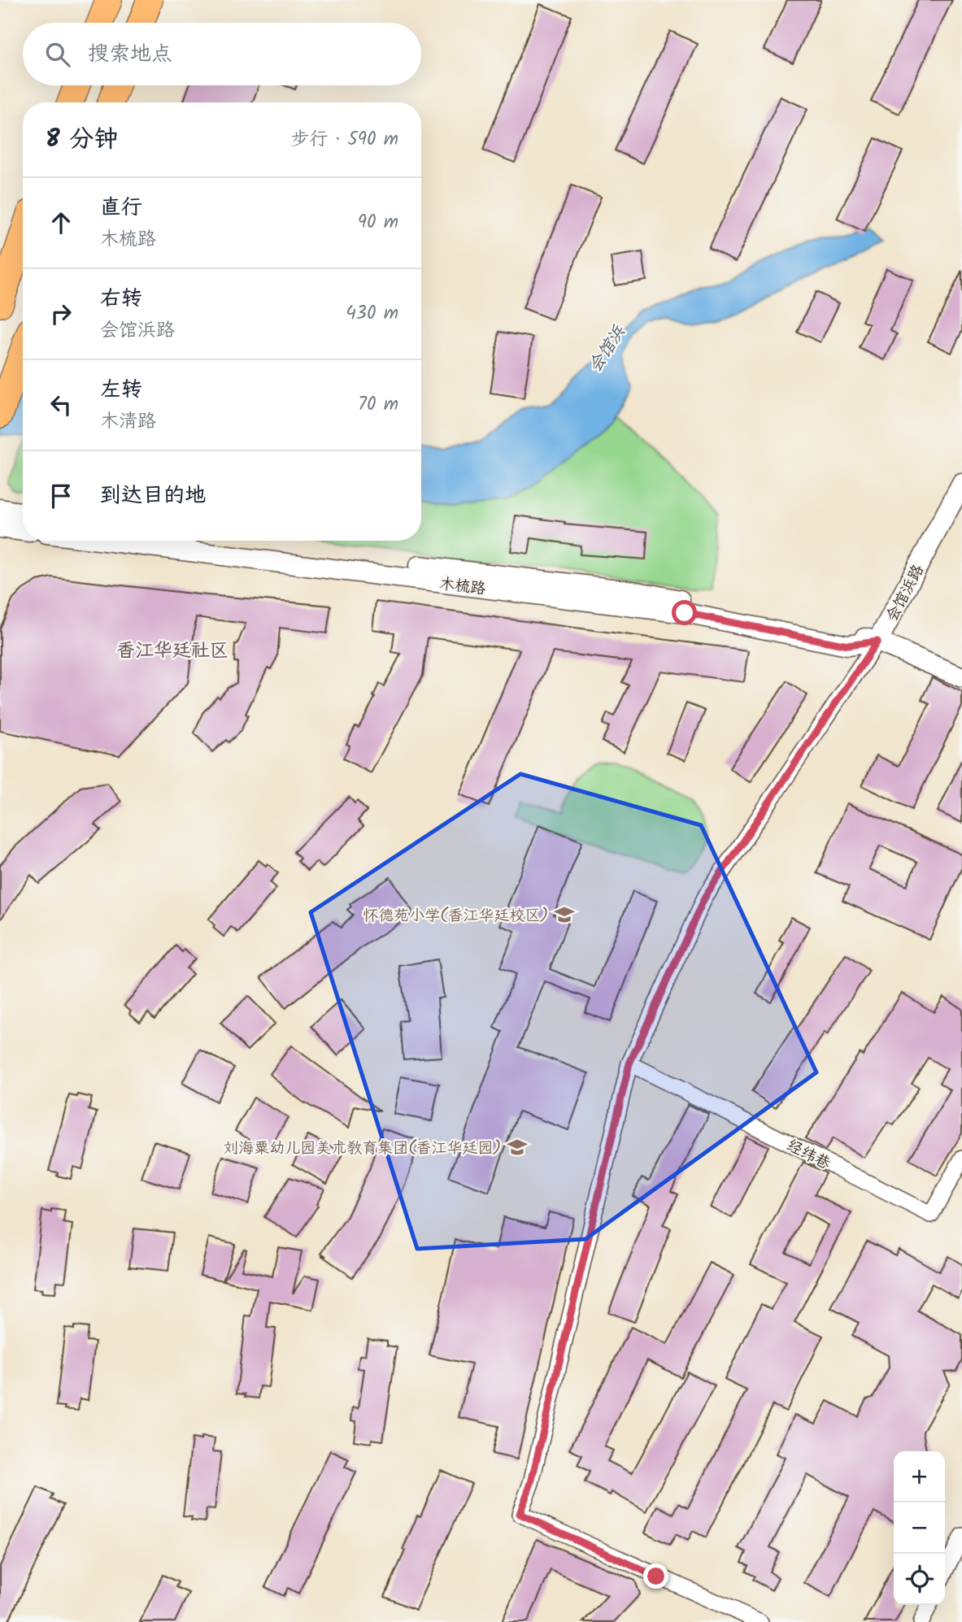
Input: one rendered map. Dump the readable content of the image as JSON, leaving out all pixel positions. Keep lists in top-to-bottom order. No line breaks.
{"streets":{"street":["木梳路","会馆浜路","经纬巷"]},"crossings":[["木梳路","会馆浜路"],["会馆浜路","经纬巷"]],"districts":["香江华廷社区"],"water":["会馆浜"],"places":{"school or university":["怀德苑小学(香江华廷校区)","刘海粟幼儿园美术教育集团(香江华廷园)"]},"page":{"search":"搜索地点","heading":["8 分钟","步行 · 590 m"],"list":[["直行","木梳路","90 m"],["右转","会馆浜路","430 m"],["左转","木清路","70 m"],"到达目的地"],"map_buttons":["+","−"]}}
